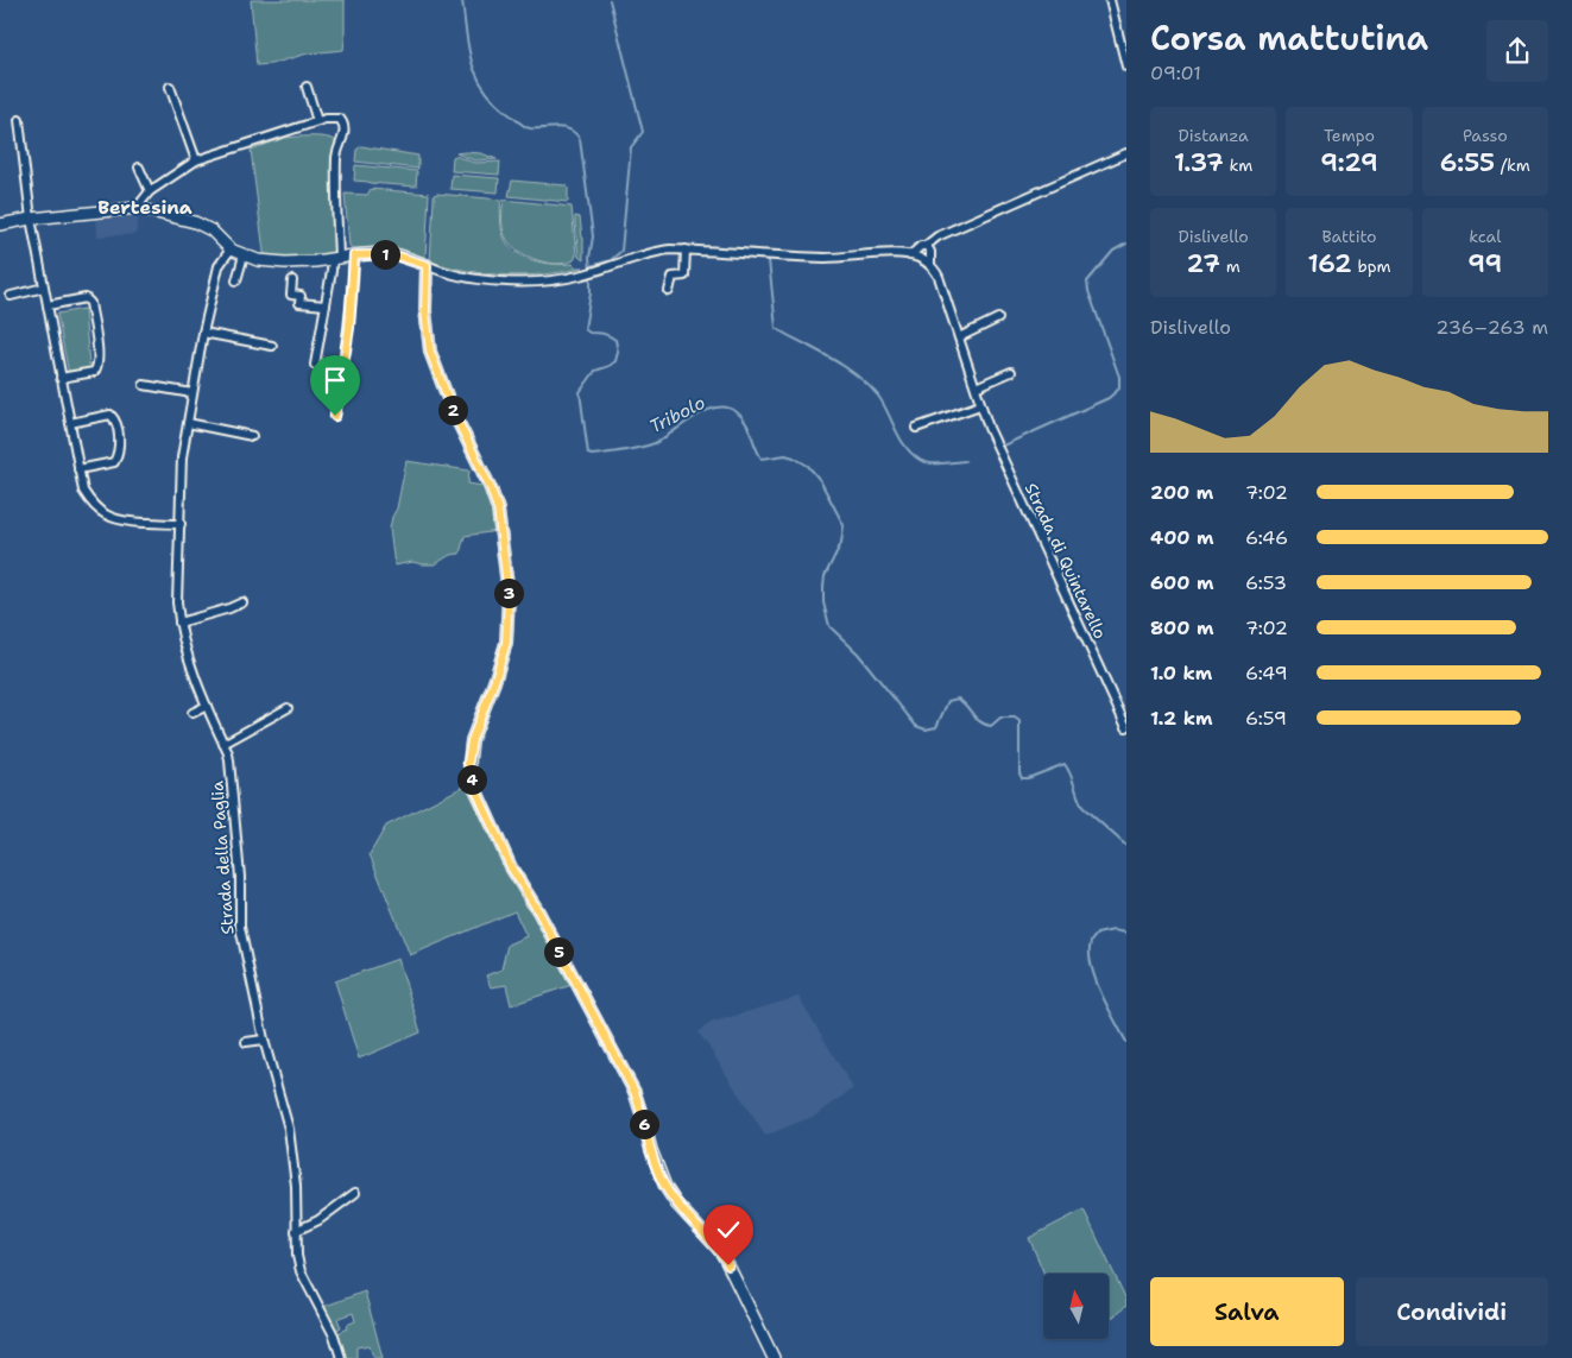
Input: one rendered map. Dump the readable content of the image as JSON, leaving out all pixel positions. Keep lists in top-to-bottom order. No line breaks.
{"streets":{"street":["Strada di Quintarello","Strada della Paglia"]},"districts":["Bertesina"],"water":["Tribolo"],"north":"top","page":{"heading":["Corsa mattutina","09:01"],"stats":[["Distanza","1.37 km"],["Tempo","9:29"],["Passo","6:55 /km"],["Dislivello","27 m"],["Battito","162 bpm"],["kcal","99"]],"pins":["1","2","3","4","5","6"],"chart":["Dislivello","236–263 m"],"list":[{"name":"200 m","note":"7:02"},{"name":"400 m","note":"6:46"},{"name":"600 m","note":"6:53"},{"name":"800 m","note":"7:02"},{"name":"1.0 km","note":"6:49"},{"name":"1.2 km","note":"6:59"}],"buttons":["Salva","Condividi"]}}
